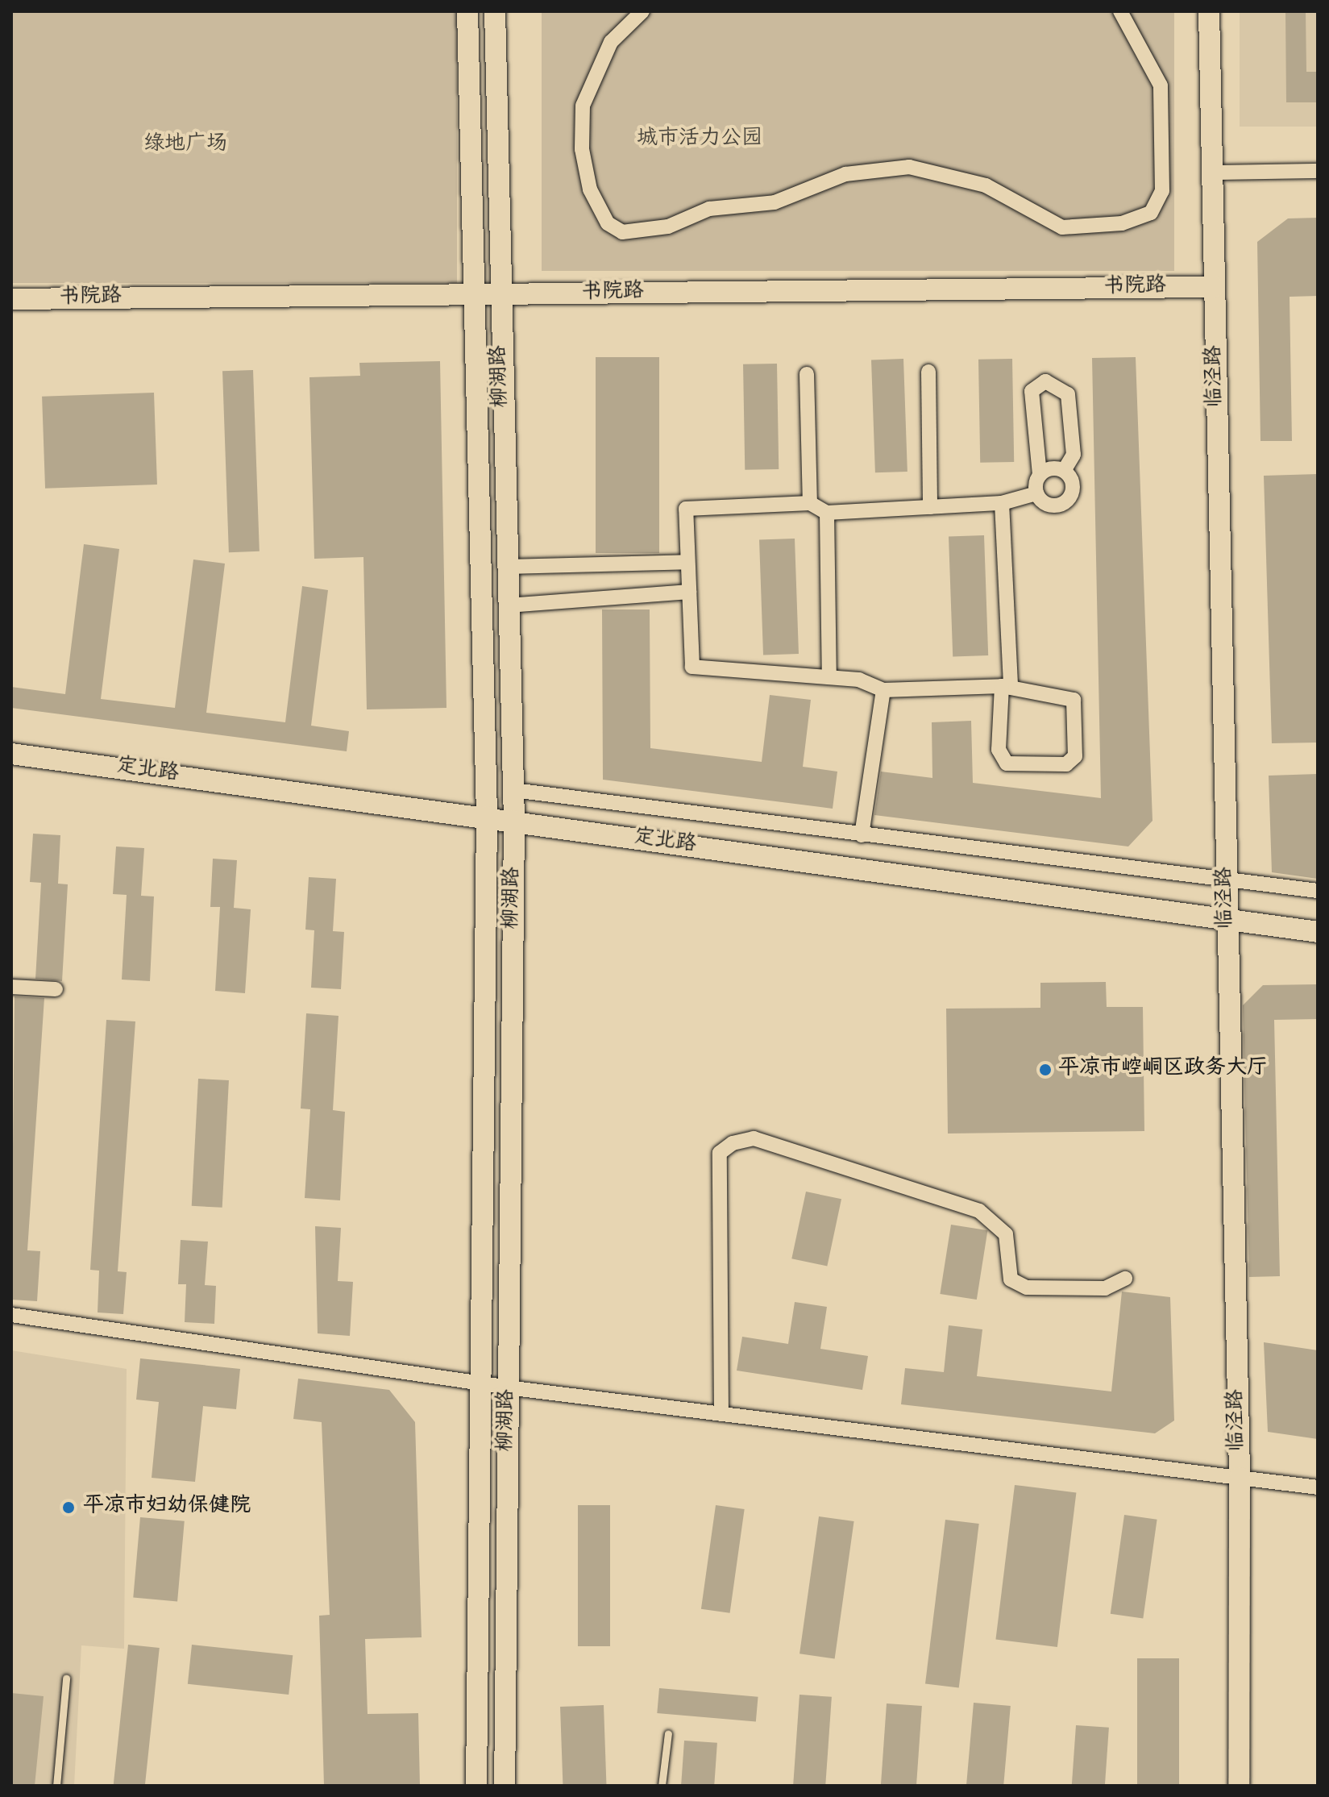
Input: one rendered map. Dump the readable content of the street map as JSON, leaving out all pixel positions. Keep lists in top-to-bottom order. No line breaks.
{"streets":{"street":["书院路","柳湖路","临泾路","定北路"]},"crossings":[["书院路","柳湖路"],["书院路","临泾路"],["柳湖路","定北路"],["临泾路","定北路"]],"parks":["城市活力公园","绿地广场"],"places":["平凉市崆峒区政务大厅","平凉市妇幼保健院"]}
